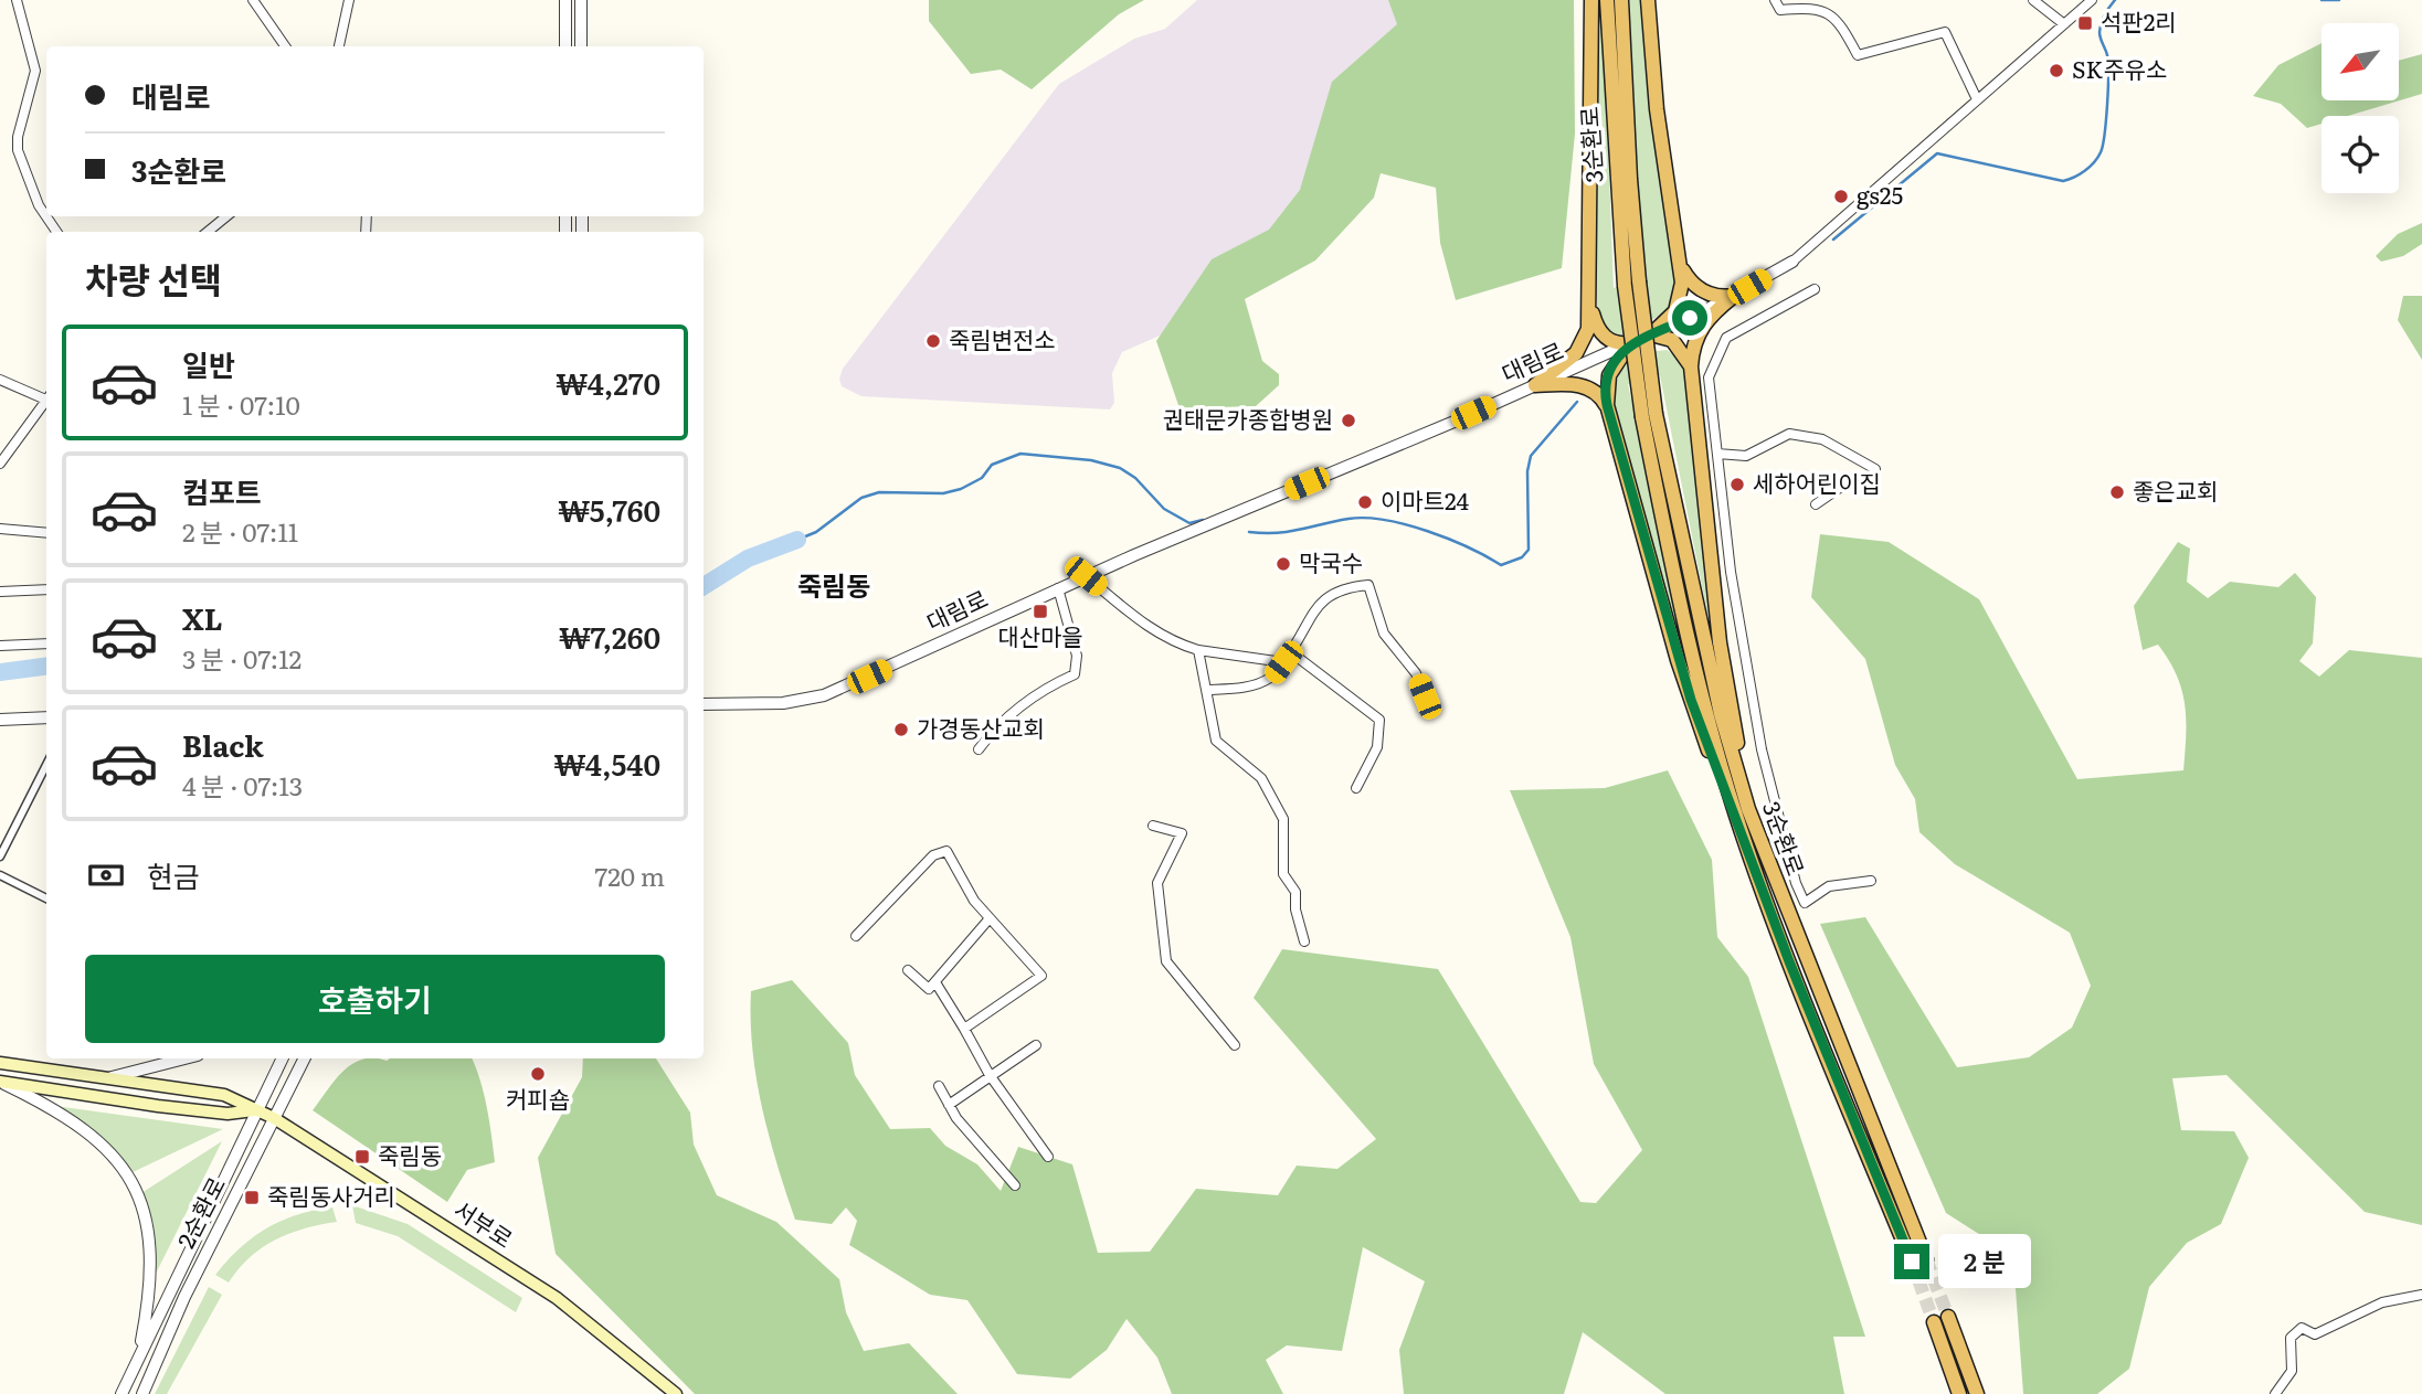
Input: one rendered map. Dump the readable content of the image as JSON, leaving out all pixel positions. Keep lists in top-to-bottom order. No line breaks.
{"streets":{"highway":["3순환로"],"main road":["서부로"],"street":["대림로","2순환로"]},"crossings":[["2순환로","서부로"]],"districts":["죽림동"],"places":{"transit":["석판2리","대산마을","죽림동","죽림동사거리"],"other":["SK주유소","gs25","죽림변전소","권태문카종합병원","세하어린이집","좋은교회","이마트24","막국수","가경동산교회","커피숍"]},"north":"bottom left","page":{"banner":["대림로","3순환로"],"heading":"차량 선택","list":[{"name":"일반","note":"1 분 · 07:10","value":"₩4,270"},{"name":"컴포트","note":"2 분 · 07:11","value":"₩5,760"},{"name":"XL","note":"3 분 · 07:12","value":"₩7,260"},{"name":"Black","note":"4 분 · 07:13","value":"₩4,540"}],"pay":["현금","720 m"],"buttons":"호출하기","bubble":"2 분"}}
